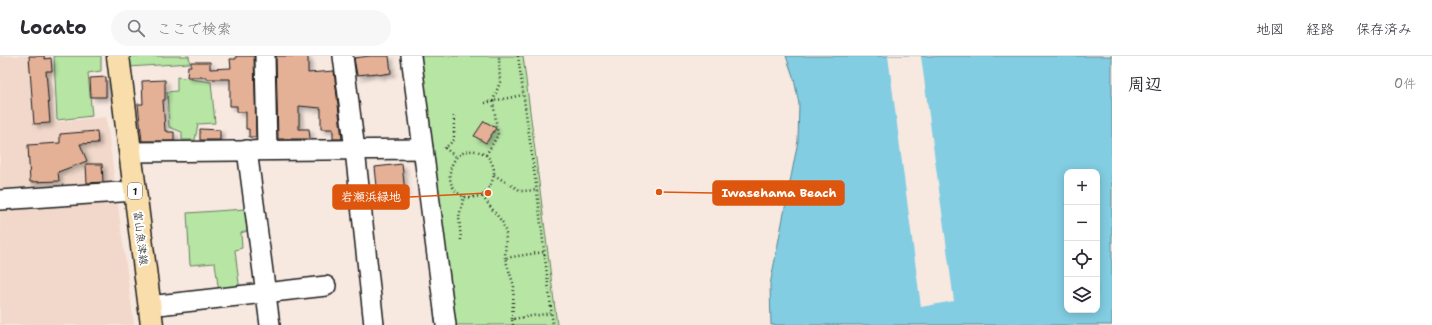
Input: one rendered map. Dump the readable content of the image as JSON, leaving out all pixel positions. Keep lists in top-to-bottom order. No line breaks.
{"streets":{"main road":["1","富山魚津線"]},"places":["Iwasehama Beach","岩瀬浜緑地"],"page":{"header":"Locato","search":"ここで検索","nav":["地図","経路","保存済み"],"heading":["周辺","0件"],"map_buttons":["+","−"]}}
